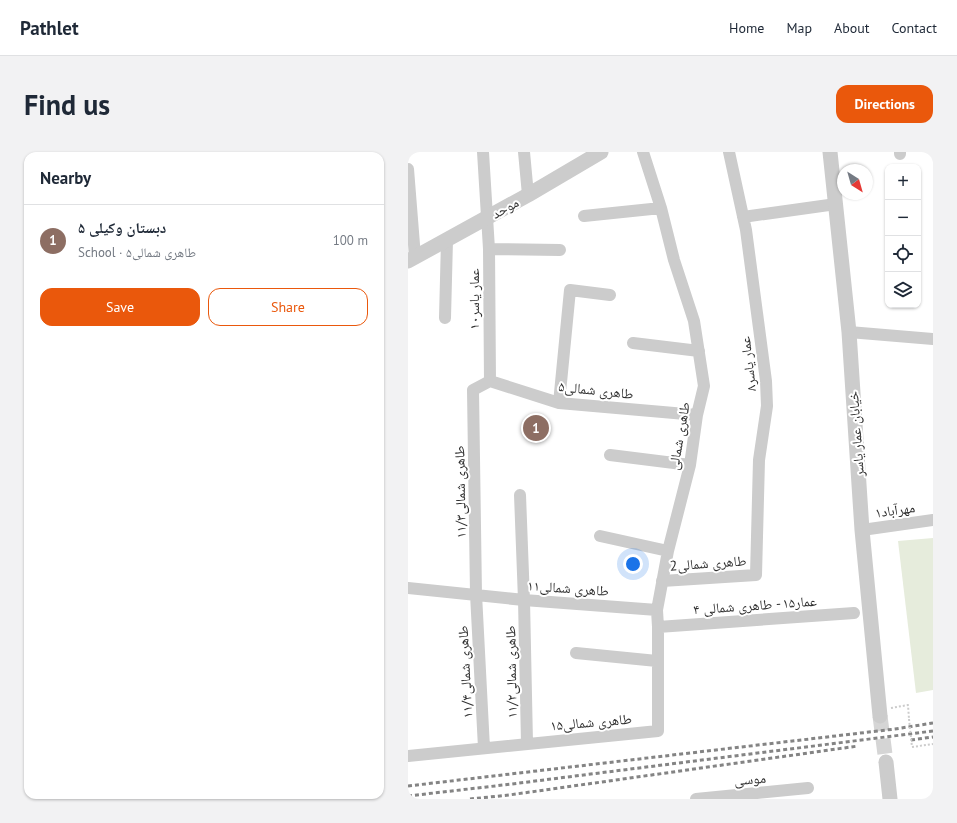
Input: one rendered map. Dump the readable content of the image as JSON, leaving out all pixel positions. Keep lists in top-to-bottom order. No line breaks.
{"streets":{"street":["موحد","عمار یاسر۱۰","عمار یاسر۸","طاهری شمالی۵","خیابان عمار یاسر","طاهری شمالی","طاهری شمالی۱۱/۳","مهرآباد۱","طاهری شمالی2","طاهری شمالی۱۱","عمار۱۵ - طاهری شمالی ۴","طاهری شمالی۱۱/۴","طاهری شمالی۱۱/۲","طاهری شمالی۱۵","موسی"]},"crossings":[["موحد","عمار یاسر۱۰"],["عمار یاسر۱۰","طاهری شمالی۵"],["عمار یاسر۱۰","طاهری شمالی۱۱/۳"],["عمار یاسر۸","طاهری شمالی2"],["طاهری شمالی۵","طاهری شمالی"],["طاهری شمالی۵","طاهری شمالی۱۱/۳"],["خیابان عمار یاسر","مهرآباد۱"],["طاهری شمالی","طاهری شمالی2"],["طاهری شمالی","طاهری شمالی۱۱"],["طاهری شمالی","عمار۱۵ - طاهری شمالی ۴"],["طاهری شمالی","طاهری شمالی۱۵"],["طاهری شمالی۱۱/۳","طاهری شمالی۱۱"],["طاهری شمالی۱۱/۳","طاهری شمالی۱۱/۴"],["طاهری شمالی۱۱","طاهری شمالی۱۱/۴"],["طاهری شمالی۱۱","طاهری شمالی۱۱/۲"],["طاهری شمالی۱۱/۴","طاهری شمالی۱۵"],["طاهری شمالی۱۱/۲","طاهری شمالی۱۵"]],"north":"bottom right","page":{"header":"Pathlet","nav":["Home","Map","About","Contact"],"buttons":["Directions",["Save","Share"]],"title":"Find us","heading":"Nearby","map_buttons":["+","−"],"list":[{"mark":"1","name":"دبستان وکیلی ۵","note":"School · طاهری شمالی۵","value":"100 m"}],"pins":"1"}}
